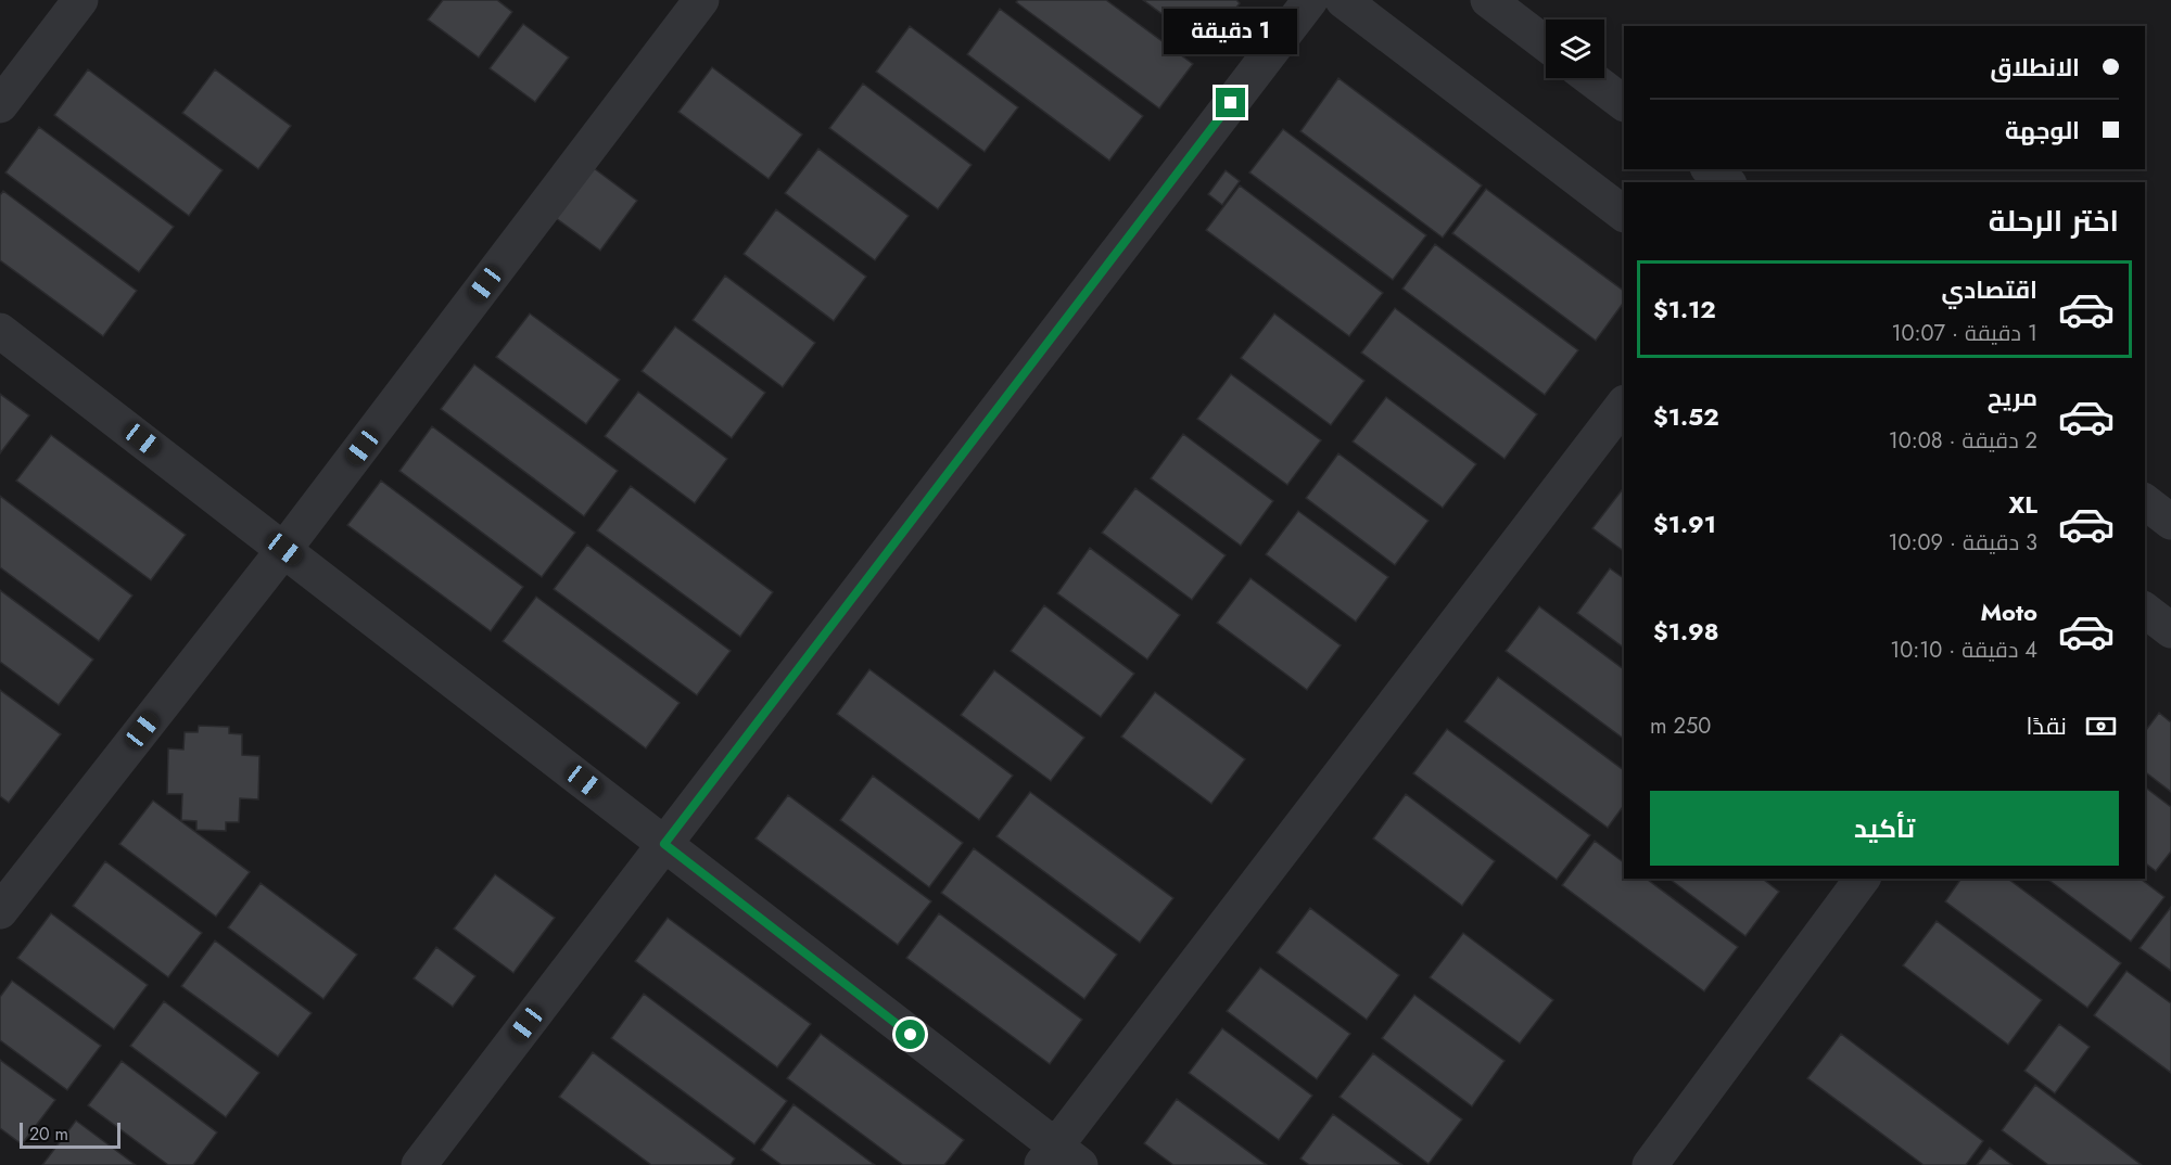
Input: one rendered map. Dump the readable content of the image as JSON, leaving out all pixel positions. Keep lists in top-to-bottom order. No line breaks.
{"scale_bar":"20 m","page":{"bubble":"1 دقيقة","banner":["الانطلاق","الوجهة"],"heading":"اختر الرحلة","list":[{"name":"اقتصادي","note":"1 دقيقة · 10:07","value":"$1.12"},{"name":"مريح","note":"2 دقيقة · 10:08","value":"$1.52"},{"name":"XL","note":"3 دقيقة · 10:09","value":"$1.91"},{"name":"Moto","note":"4 دقيقة · 10:10","value":"$1.98"}],"pay":["نقدًا","250 m"],"buttons":"تأكيد","scale":"20 m"}}
